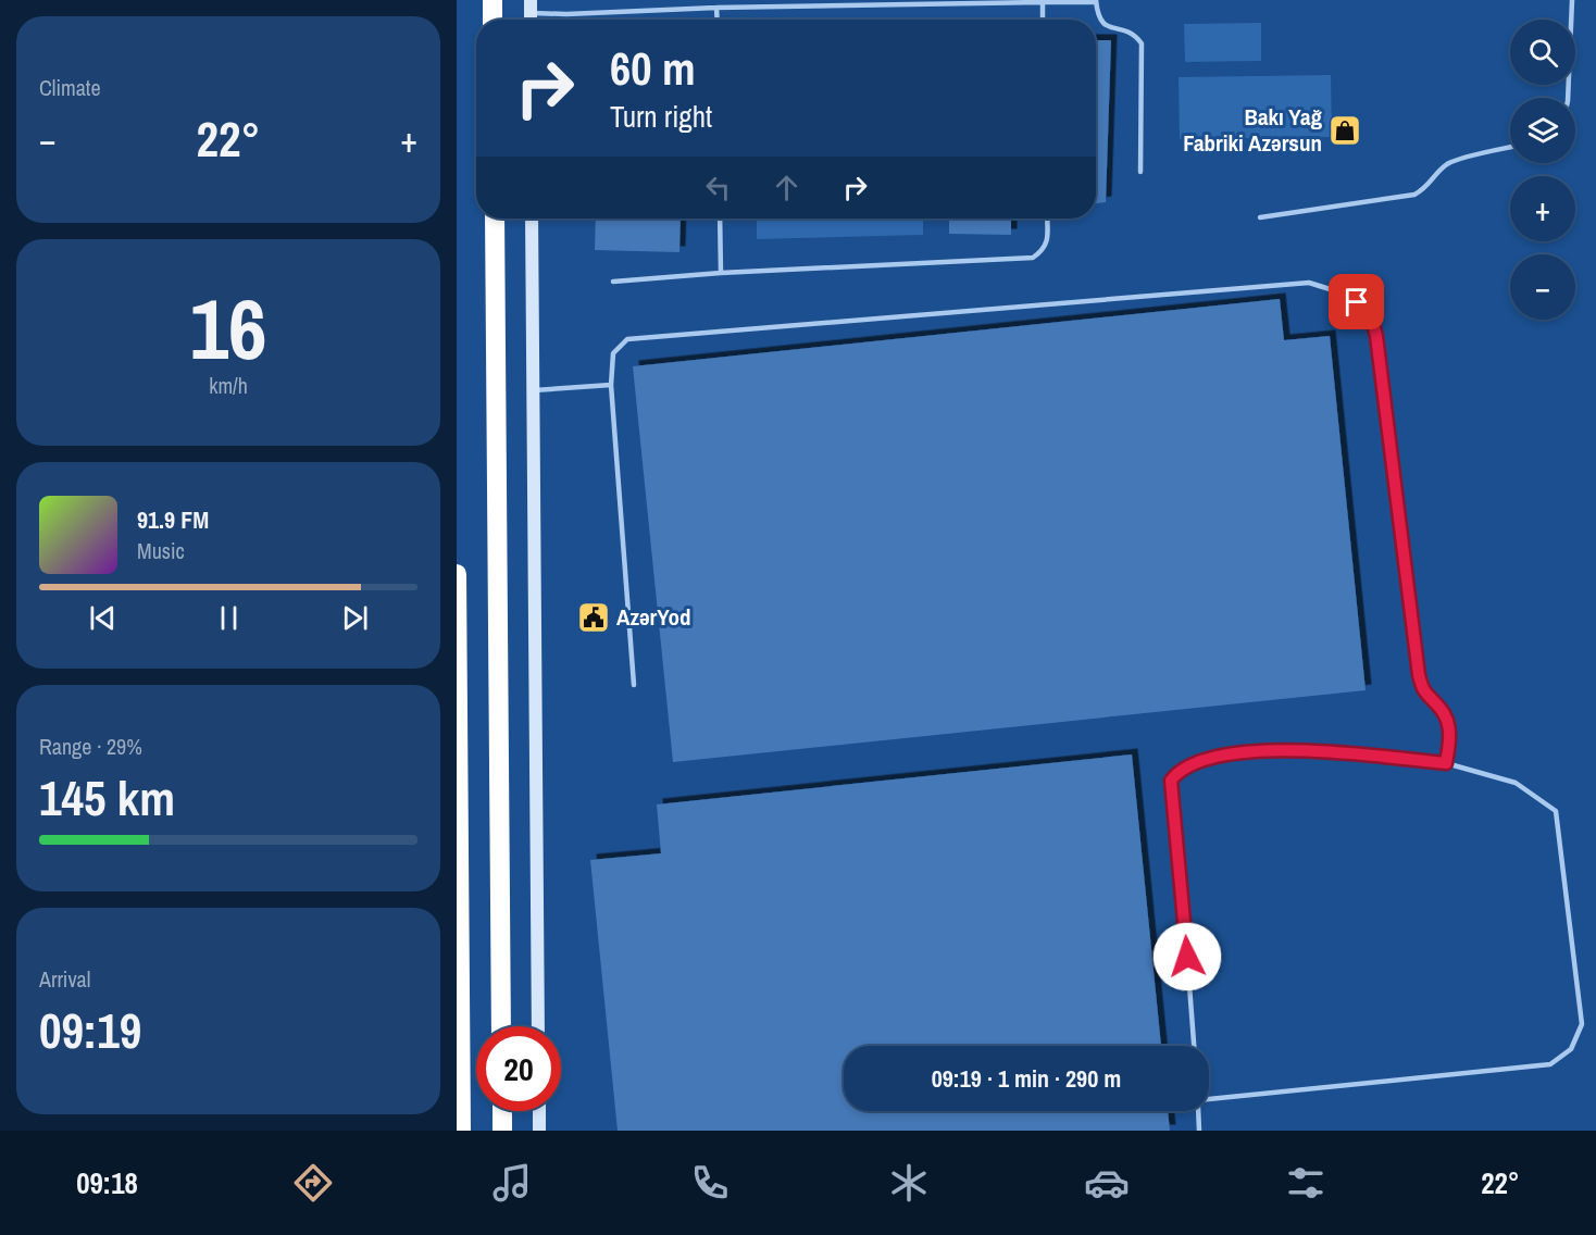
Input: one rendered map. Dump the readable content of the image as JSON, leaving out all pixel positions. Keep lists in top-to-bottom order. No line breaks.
{"places":{"shop":["Bakı Yağ Fabriki Azərsun"],"public building":["AzərYod"]},"page":{"tile":["Climate",["16","km/h"],["Range · 29%","145 km"],["Arrival","09:19"]],"map_buttons":["+","−"],"turn":["60 m","Turn right"],"heat":["−","22°","+"],"song":["91.9 FM","Music"],"limit":"20","trip":"09:19 · 1 min · 290 m","tabs":["09:18","22°"]}}
